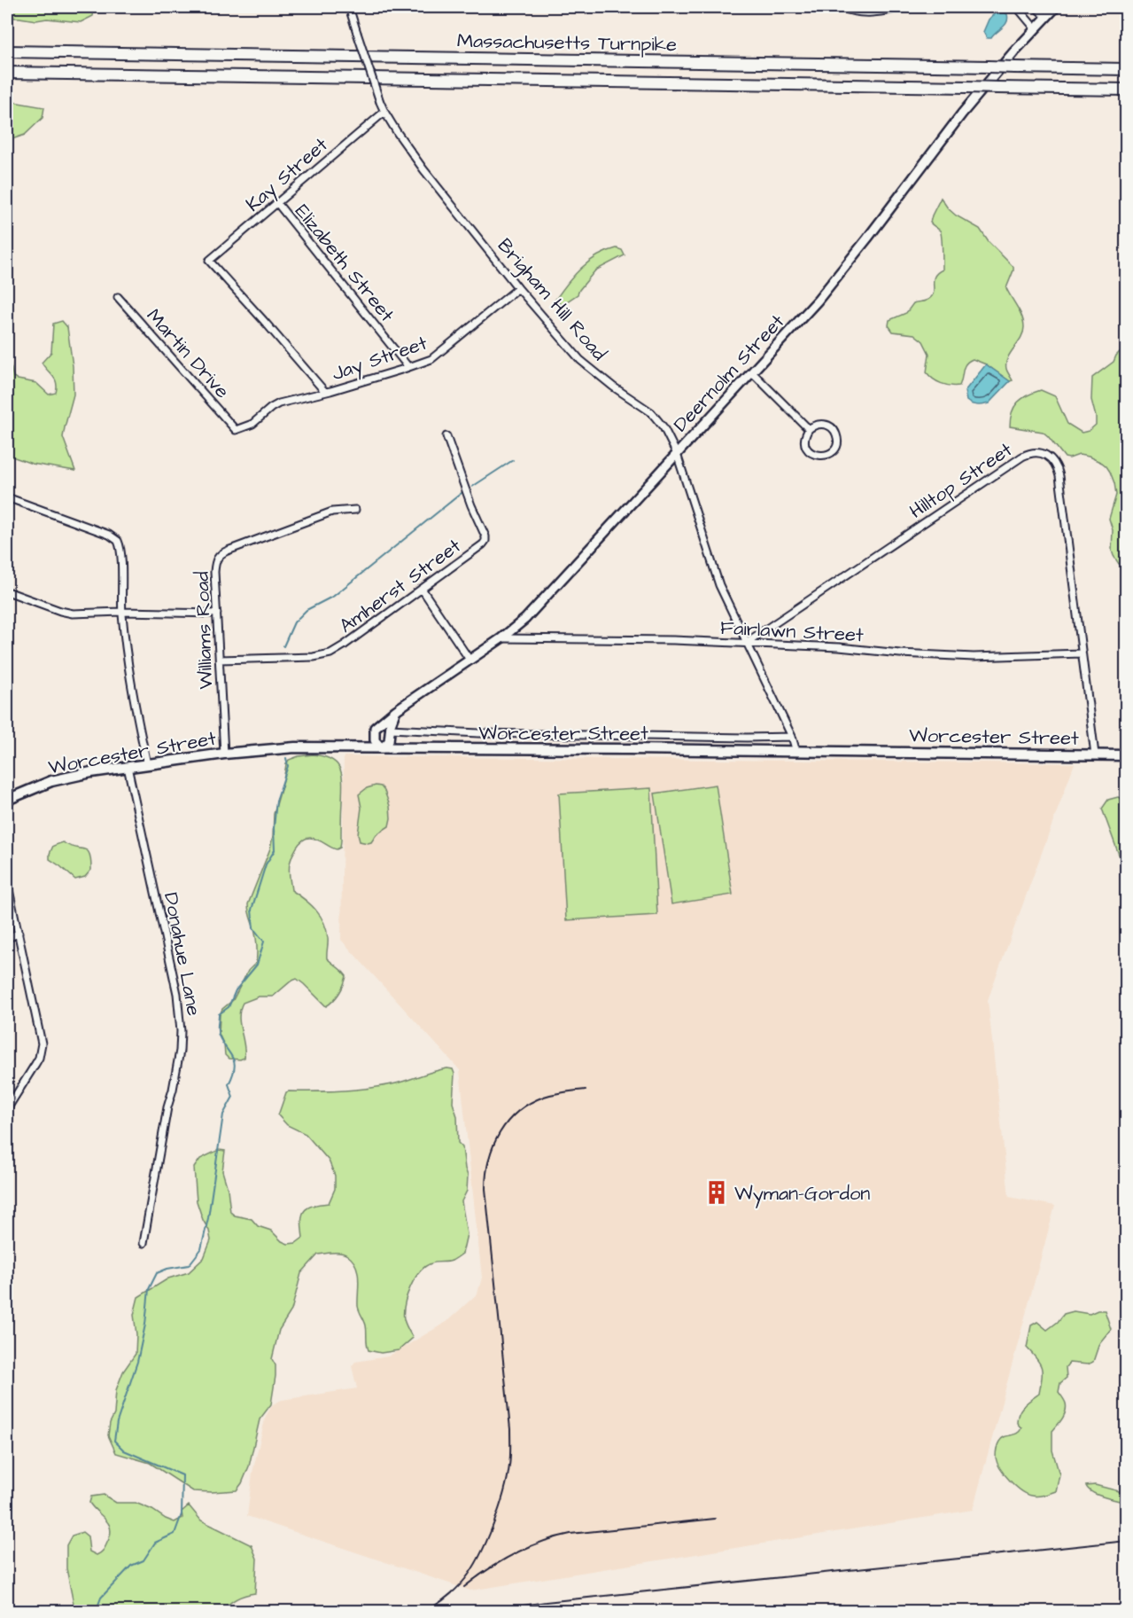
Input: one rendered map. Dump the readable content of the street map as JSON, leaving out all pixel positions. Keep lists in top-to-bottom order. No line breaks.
{"streets":{"highway":["Massachusetts Turnpike"],"main road":["Worcester Street"],"street":["Kay Street","Elizabeth Street","Brigham Hill Road","Martin Drive","Jay Street","Deernolm Street","Hilltop Street","Amherst Street","Williams Road","Fairlawn Street","Donahue Lane"]},"crossings":[["Kay Street","Elizabeth Street"],["Kay Street","Brigham Hill Road"],["Kay Street","Jay Street"],["Elizabeth Street","Jay Street"],["Brigham Hill Road","Jay Street"],["Brigham Hill Road","Deernolm Street"],["Brigham Hill Road","Hilltop Street"],["Brigham Hill Road","Fairlawn Street"],["Brigham Hill Road","Worcester Street"],["Martin Drive","Jay Street"],["Deernolm Street","Fairlawn Street"],["Deernolm Street","Worcester Street"],["Hilltop Street","Fairlawn Street"],["Hilltop Street","Worcester Street"],["Amherst Street","Williams Road"],["Williams Road","Worcester Street"],["Worcester Street","Donahue Lane"]],"places":{"building":["Wyman-Gordon"]}}
